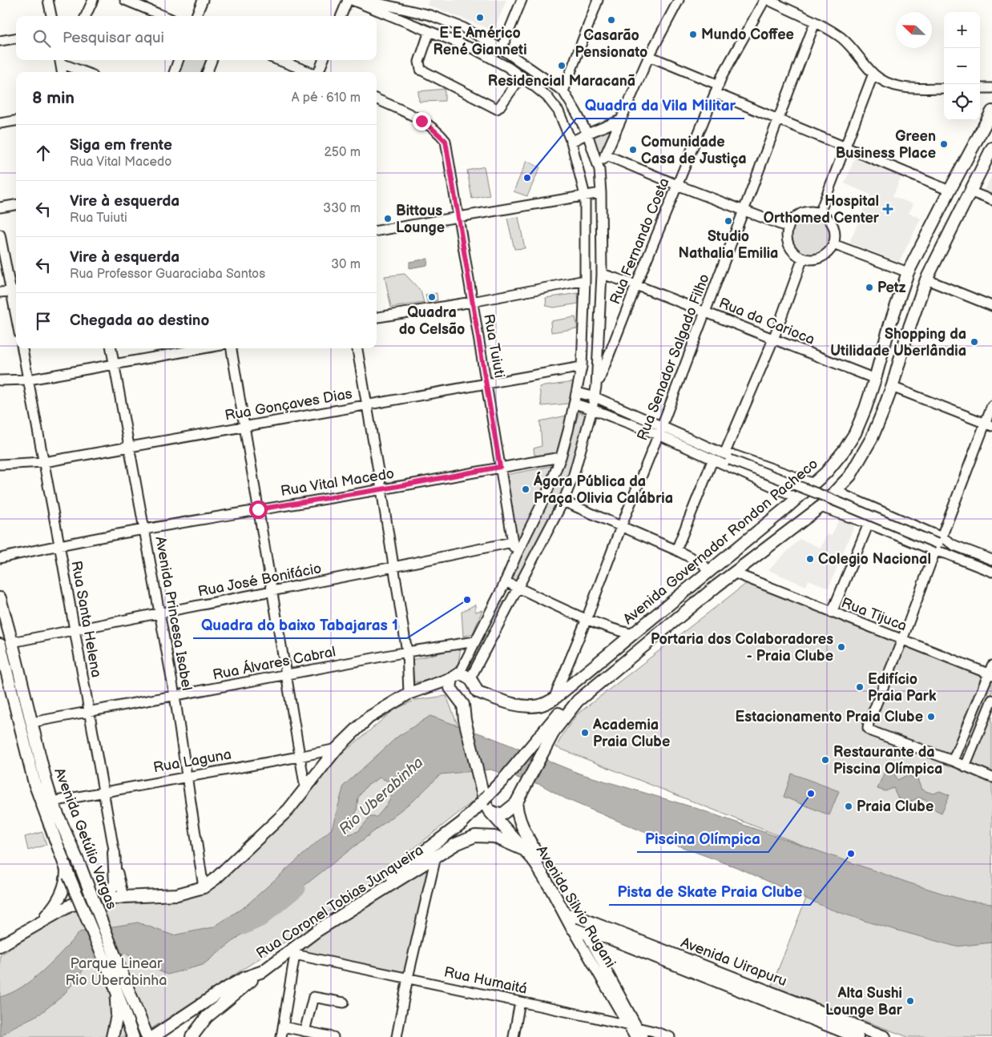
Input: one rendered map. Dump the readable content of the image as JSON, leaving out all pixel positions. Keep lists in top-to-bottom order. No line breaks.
{"streets":{"main road":["Avenida Governador Rondon Pacheco","Avenida Getúlio Vargas","Rua Coronel Tobias Junqueira","Avenida Silvio Rugani","Avenida Uirapuru"],"street":["Rua Fernando Costa","Rua da Carioca","Rua Tuiuti","Rua Senador Salgado Filho","Rua Gonçaves Dias","Rua Vital Macedo","Rua José Bonifácio","Avenida Princesa Isabel","Rua Tijuca","Rua Santa Helena","Rua Álvares Cabral","Rua Laguna","Rua Humaitá"]},"crossings":[["Rua Fernando Costa","Rua da Carioca"],["Rua da Carioca","Rua Senador Salgado Filho"],["Rua da Carioca","Avenida Governador Rondon Pacheco"],["Rua Tuiuti","Rua Gonçaves Dias"],["Rua Tuiuti","Rua Vital Macedo"],["Rua Tuiuti","Rua José Bonifácio"],["Rua Senador Salgado Filho","Avenida Governador Rondon Pacheco"],["Rua Gonçaves Dias","Avenida Princesa Isabel"],["Rua Gonçaves Dias","Rua Santa Helena"],["Rua Vital Macedo","Avenida Princesa Isabel"],["Rua Vital Macedo","Rua Santa Helena"],["Rua José Bonifácio","Avenida Princesa Isabel"],["Rua José Bonifácio","Rua Santa Helena"],["Rua José Bonifácio","Avenida Getúlio Vargas"],["Avenida Princesa Isabel","Rua Álvares Cabral"],["Avenida Princesa Isabel","Rua Laguna"],["Rua Santa Helena","Rua Álvares Cabral"],["Rua Santa Helena","Rua Laguna"],["Rua Álvares Cabral","Avenida Getúlio Vargas"],["Rua Laguna","Avenida Getúlio Vargas"],["Avenida Getúlio Vargas","Rua Coronel Tobias Junqueira"],["Rua Coronel Tobias Junqueira","Avenida Silvio Rugani"],["Rua Coronel Tobias Junqueira","Rua Humaitá"],["Avenida Silvio Rugani","Avenida Uirapuru"],["Avenida Silvio Rugani","Rua Humaitá"]],"water":["Rio Uberabinha"],"parks":["Parque Linear Rio Uberabinha"],"places":{"other":["E E Américo René Gianneti","Casarão Pensionato","Mundo Coffee","Residencial Maracanã","Green Business Place","Comunidade Casa de Justiça","Quadra da Vila Militar","Bittous Lounge","Studio Nathalia Emilia","Petz","Quadra do Celsão","Shopping da Utilidade Uberlândia","Ágora Pública da Praça Olivia Calábria","Colegio Nacional","Quadra do baixo Tabajaras 1","Portaria dos Colaboradores - Praia Clube","Edifício Praia Park","Estacionamento Praia Clube","Academia Praia Clube","Restaurante da Piscina Olímpica","Piscina Olímpica","Praia Clube","Pista de Skate Praia Clube","Alta Sushi Lounge Bar"],"health":["Hospital Orthomed Center"]},"north":"top left","page":{"map_buttons":["+","−"],"search":"Pesquisar aqui","heading":["8 min","A pé · 610 m"],"list":[["Siga em frente","Rua Vital Macedo","250 m"],["Vire à esquerda","Rua Tuiuti","330 m"],["Vire à esquerda","Rua Professor Guaraciaba Santos","30 m"],"Chegada ao destino"]}}
